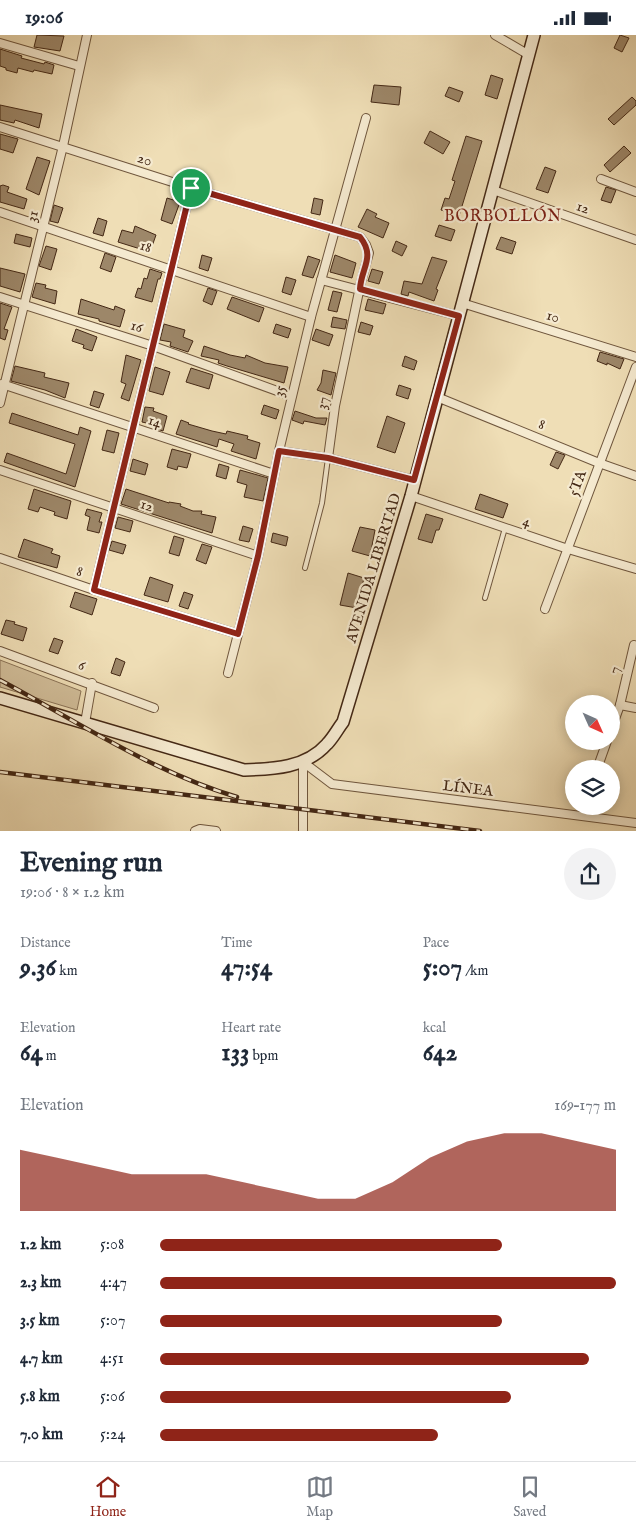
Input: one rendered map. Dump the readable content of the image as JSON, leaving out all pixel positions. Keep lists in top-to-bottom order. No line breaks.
{"streets":{"main road":["AVENIDA LIBERTAD"],"street":["20","12","31","18","10","16","35","37","14","8","5TA","4","6","7","LÍNEA"]},"crossings":[["20","31"],["20","35"],["20","37"],["12","35"],["12","AVENIDA LIBERTAD"],["31","18"],["31","16"],["31","14"],["18","35"],["10","AVENIDA LIBERTAD"],["16","35"],["35","14"],["35","8"],["8","5TA"],["8","AVENIDA LIBERTAD"],["5TA","4"],["4","AVENIDA LIBERTAD"],["AVENIDA LIBERTAD","LÍNEA"]],"districts":["BORBOLLÓN"],"north":"bottom right","page":{"status":"19:06","heading":["Evening run","19:06 · 8 × 1.2 km"],"stats":[["Distance","9.36 km"],["Time","47:54"],["Pace","5:07 /km"],["Elevation","64 m"],["Heart rate","133 bpm"],["kcal","642"]],"chart":["Elevation","169–177 m"],"list":[{"name":"1.2 km","note":"5:08"},{"name":"2.3 km","note":"4:47"},{"name":"3.5 km","note":"5:07"},{"name":"4.7 km","note":"4:51"},{"name":"5.8 km","note":"5:06"},{"name":"7.0 km","note":"5:24"}],"tabs":["Home","Map","Saved"]}}
